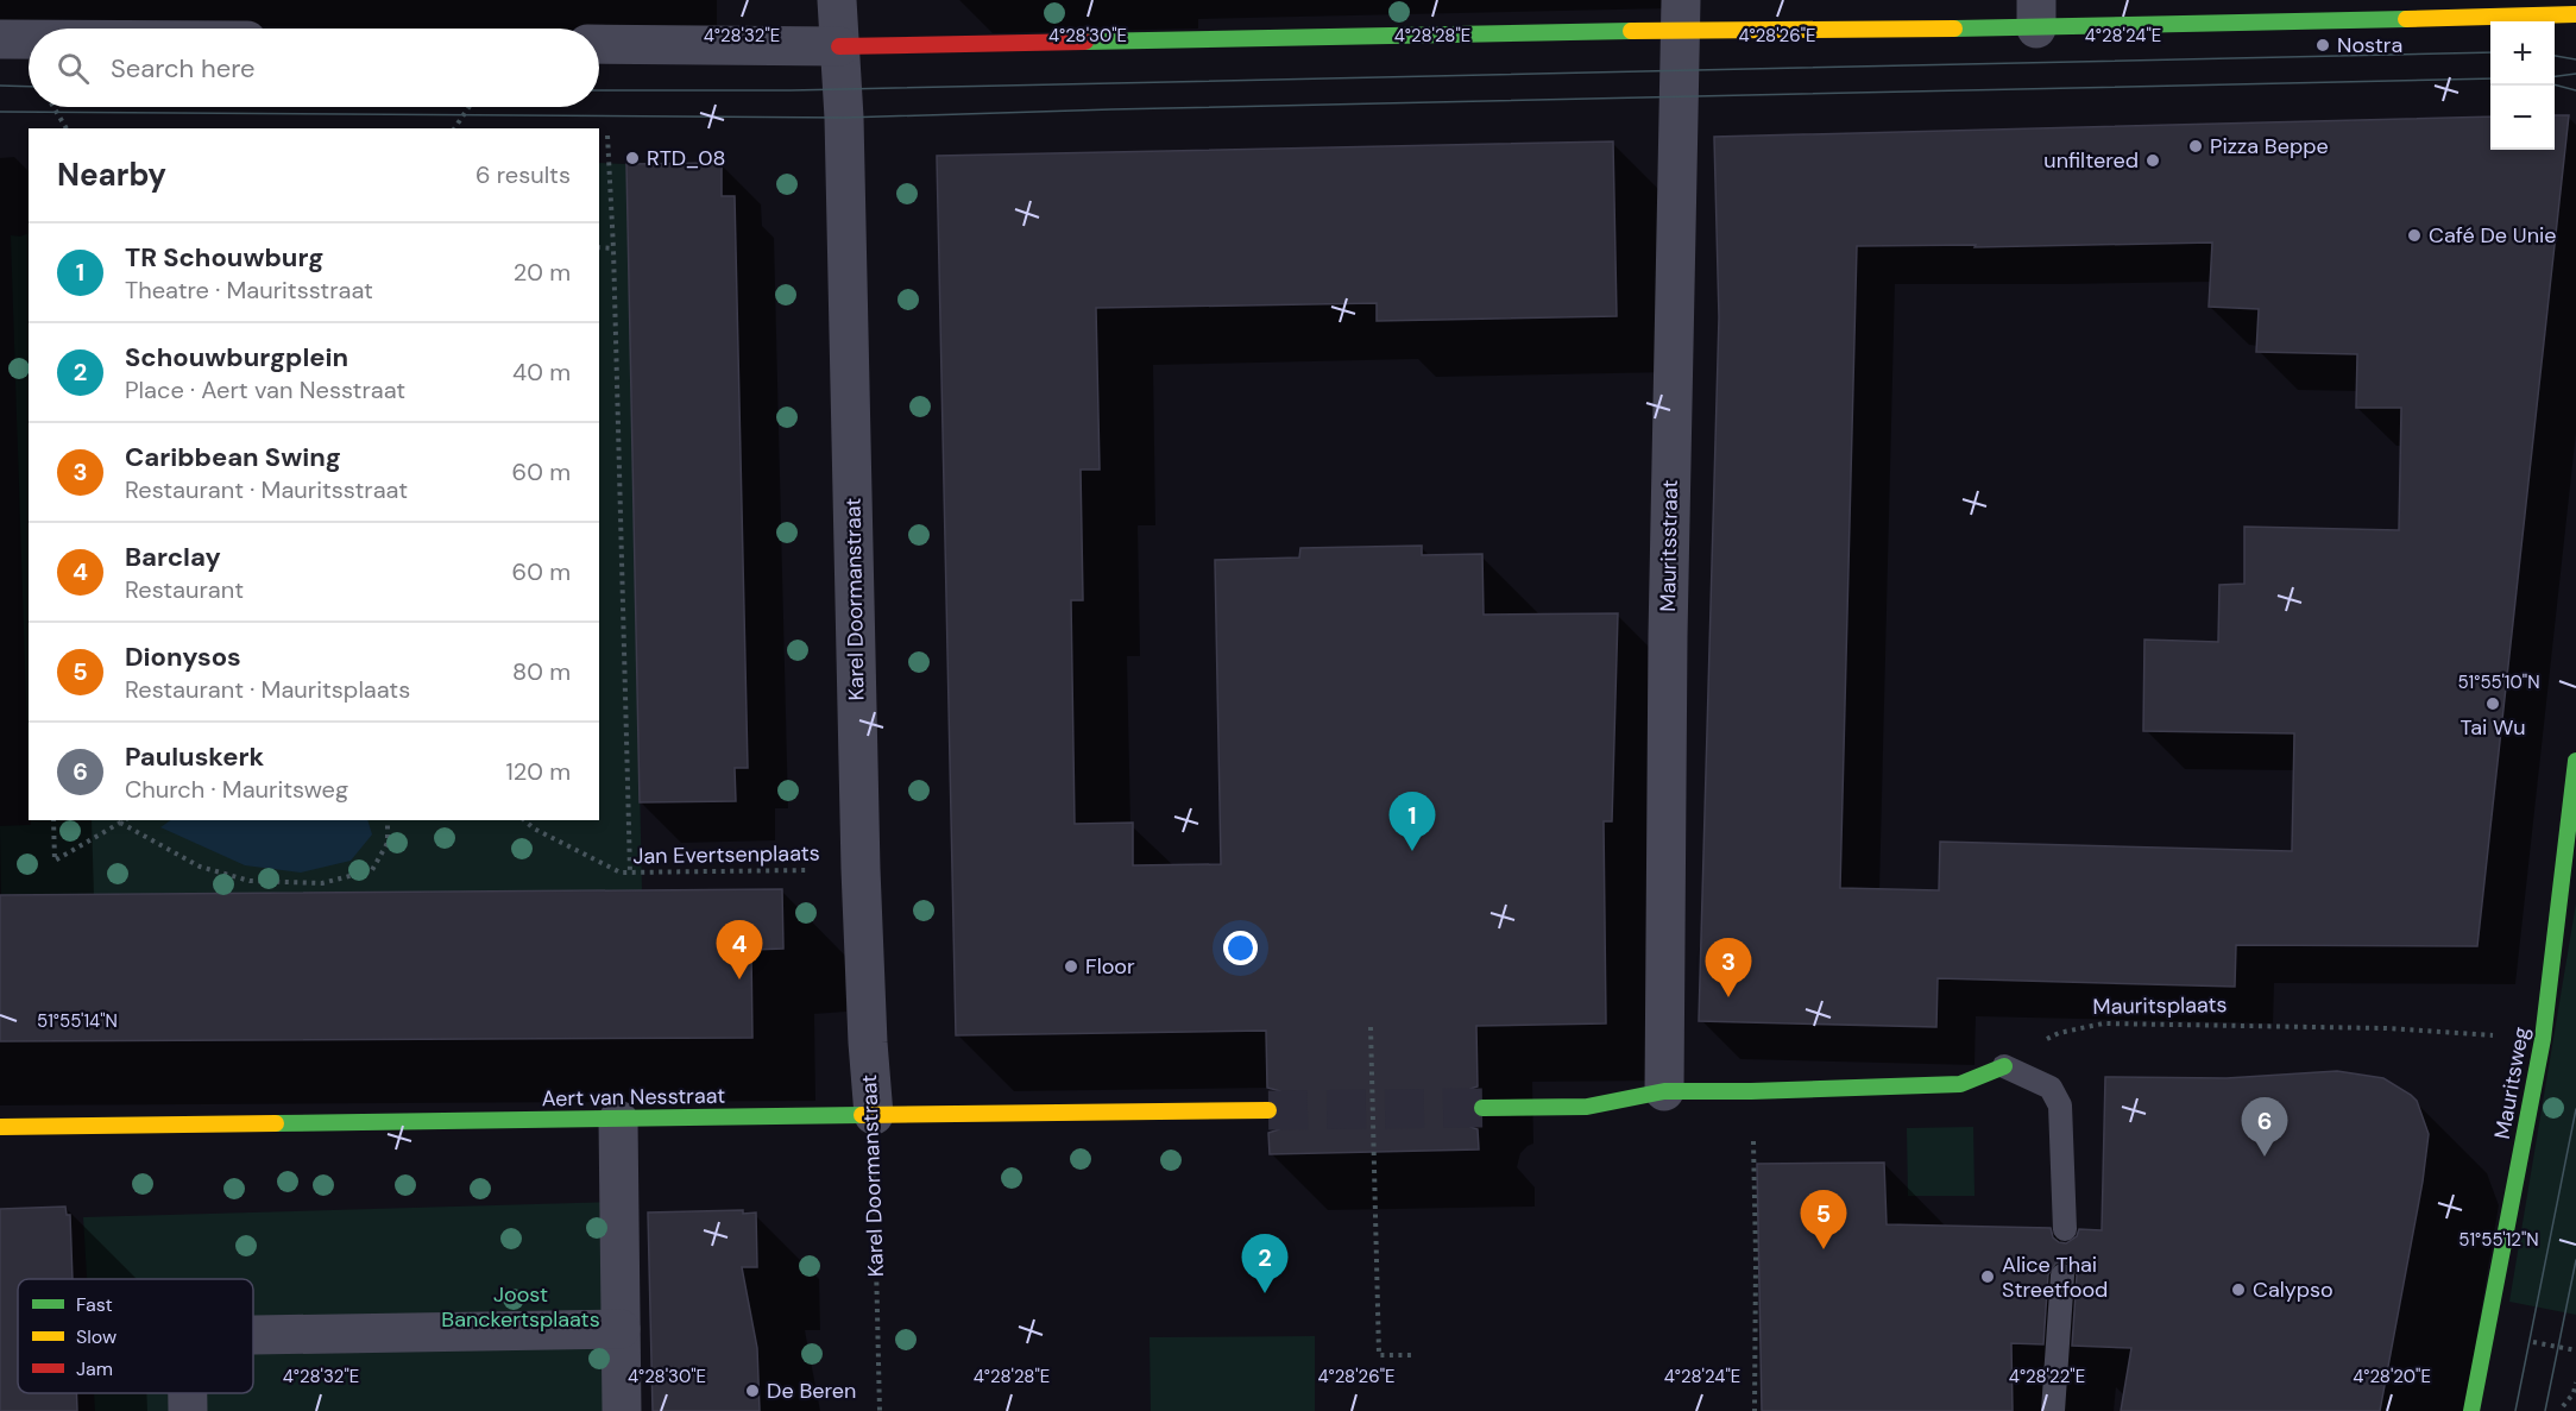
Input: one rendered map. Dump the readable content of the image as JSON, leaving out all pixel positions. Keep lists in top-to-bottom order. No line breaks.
{"streets":{"street":["Mauritsstraat","Karel Doormanstraat","Mauritsweg","Aert van Nesstraat"],"path":["Jan Evertsenplaats","Mauritsplaats"]},"crossings":[["Karel Doormanstraat","Jan Evertsenplaats"],["Karel Doormanstraat","Aert van Nesstraat"],["Mauritsplaats","Mauritsweg"]],"parks":["Joost Banckertsplaats"],"places":["Nostra","Pizza Beppe","RTD_08","unfiltered","Café De Unie","Tai Wu","Floor","Alice Thai Streetfood","Calypso","De Beren"],"legend":["Fast","Slow","Jam"],"page":{"map_buttons":["+","−"],"search":"Search here","heading":["Nearby","6 results"],"list":[{"mark":"1","name":"TR Schouwburg","note":"Theatre · Mauritsstraat","value":"20 m"},{"mark":"2","name":"Schouwburgplein","note":"Place · Aert van Nesstraat","value":"40 m"},{"mark":"3","name":"Caribbean Swing","note":"Restaurant · Mauritsstraat","value":"60 m"},{"mark":"4","name":"Barclay","note":"Restaurant","value":"60 m"},{"mark":"5","name":"Dionysos","note":"Restaurant · Mauritsplaats","value":"80 m"},{"mark":"6","name":"Pauluskerk","note":"Church · Mauritsweg","value":"120 m"}],"pins":["1","4","3","6","5","2"]},"coordinates":["4°28'32\"E","4°28'30\"E","4°28'28\"E","4°28'26\"E","4°28'24\"E","51°55'10\"N","51°55'14\"N","51°55'12\"N","4°28'22\"E","4°28'20\"E"]}
